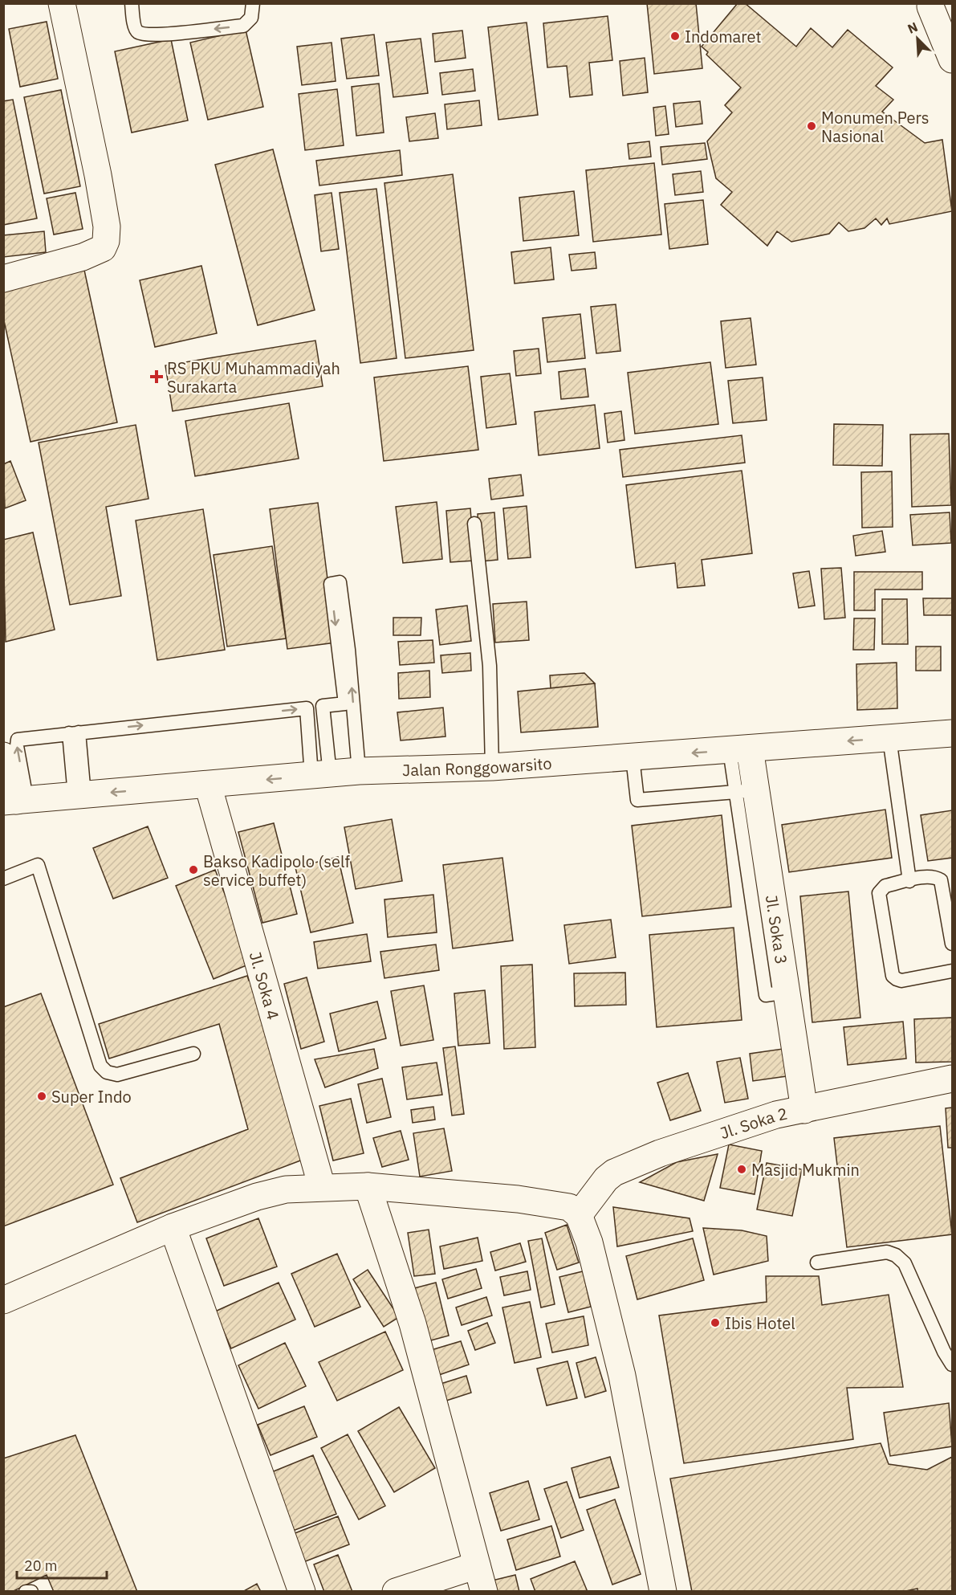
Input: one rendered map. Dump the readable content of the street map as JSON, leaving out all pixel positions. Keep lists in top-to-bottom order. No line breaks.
{"streets":{"street":["Jalan Ronggowarsito","Jl. Soka 3","Jl. Soka 4","Jl. Soka 2"]},"crossings":[["Jalan Ronggowarsito","Jl. Soka 3"],["Jalan Ronggowarsito","Jl. Soka 4"],["Jl. Soka 3","Jl. Soka 2"]],"one_way":["Jalan Ronggowarsito"],"places":{"other":["Indomaret","Monumen Pers Nasional","Bakso Kadipolo (self service buffet)","Super Indo","Masjid Mukmin","Ibis Hotel"],"health":["RS PKU Muhammadiyah Surakarta"]},"scale_bar":"20 m","north":"top left"}
